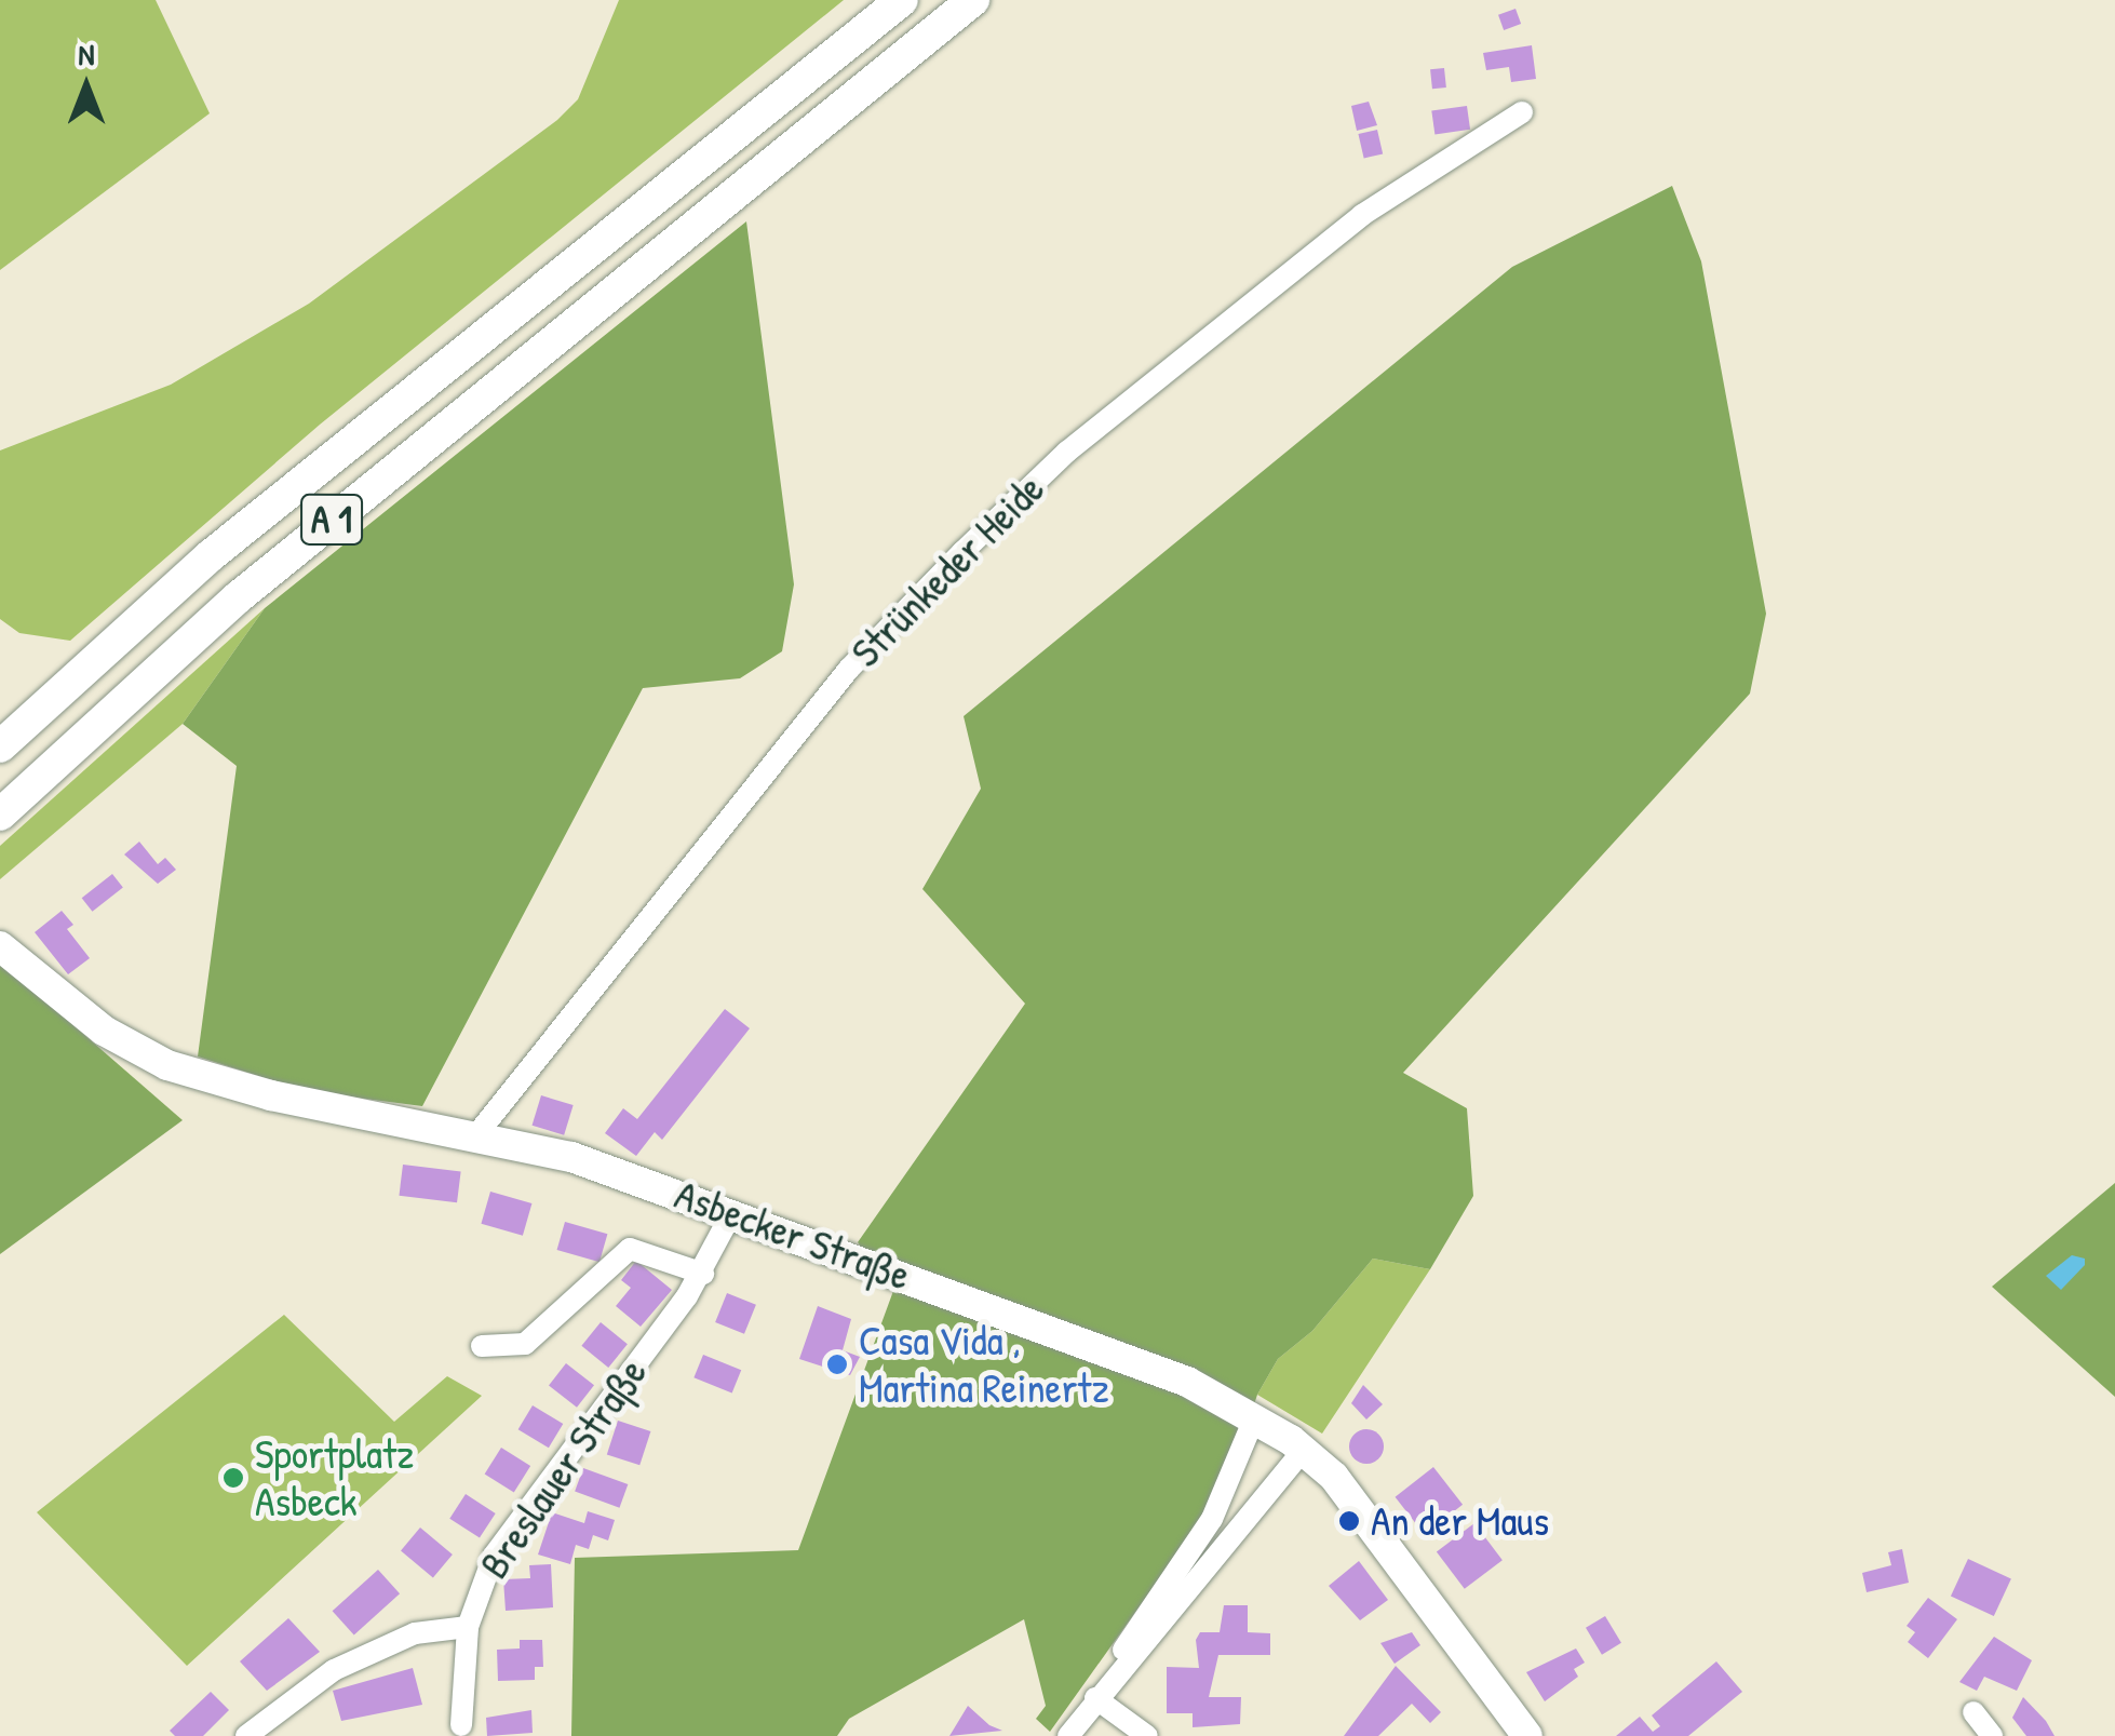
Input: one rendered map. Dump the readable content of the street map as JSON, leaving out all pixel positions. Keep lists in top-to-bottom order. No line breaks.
{"streets":{"highway":["A 1"],"main road":["Asbecker Straße"],"street":["Strünkeder Heide","Breslauer Straße"]},"crossings":[["Strünkeder Heide","Asbecker Straße"],["Asbecker Straße","Breslauer Straße"]],"places":["Casa Vida , Martina Reinertz","Sportplatz Asbeck","An der Maus"],"north":"top"}
